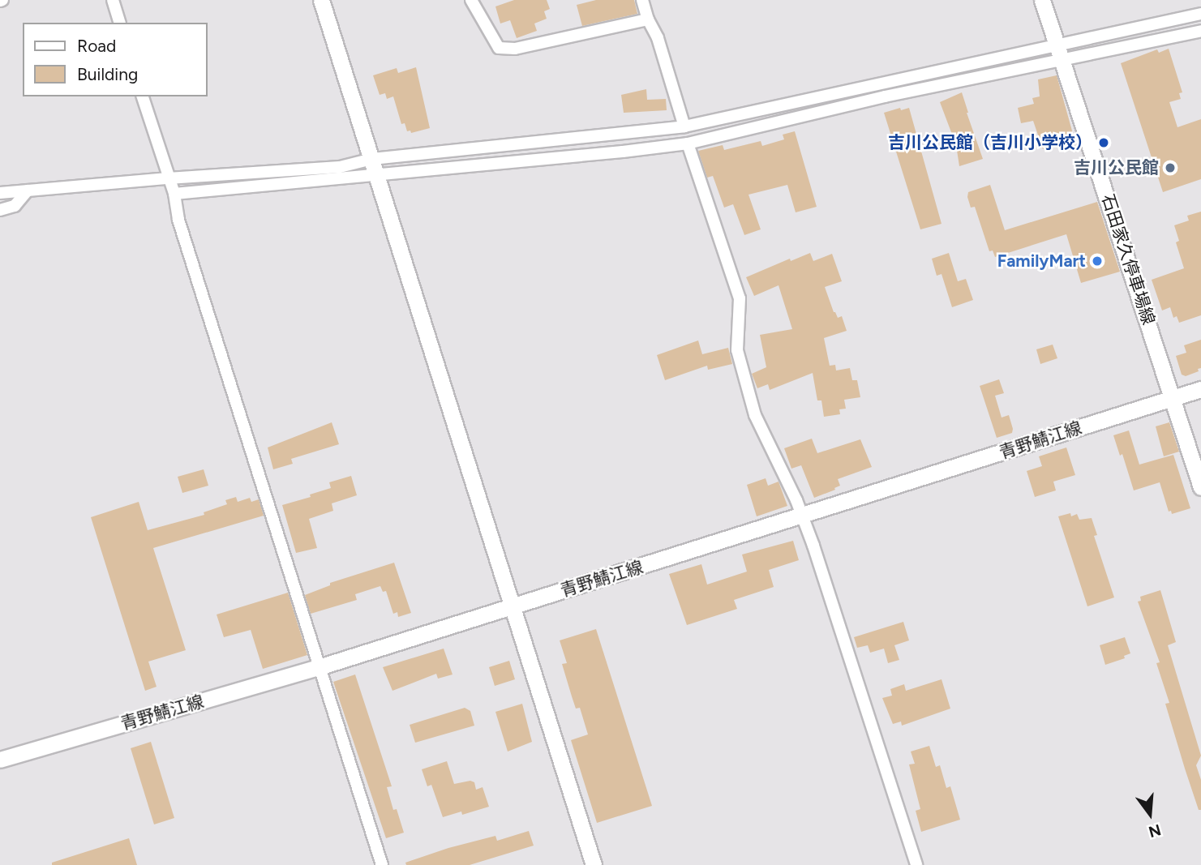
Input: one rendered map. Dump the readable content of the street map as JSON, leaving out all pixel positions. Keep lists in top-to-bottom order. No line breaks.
{"streets":{"main road":["石田家久停車場線","青野鯖江線"]},"crossings":[["石田家久停車場線","青野鯖江線"]],"places":["吉川公民館（吉川小学校）","吉川公民館","FamilyMart"],"legend":["Road","Building"],"north":"bottom"}
